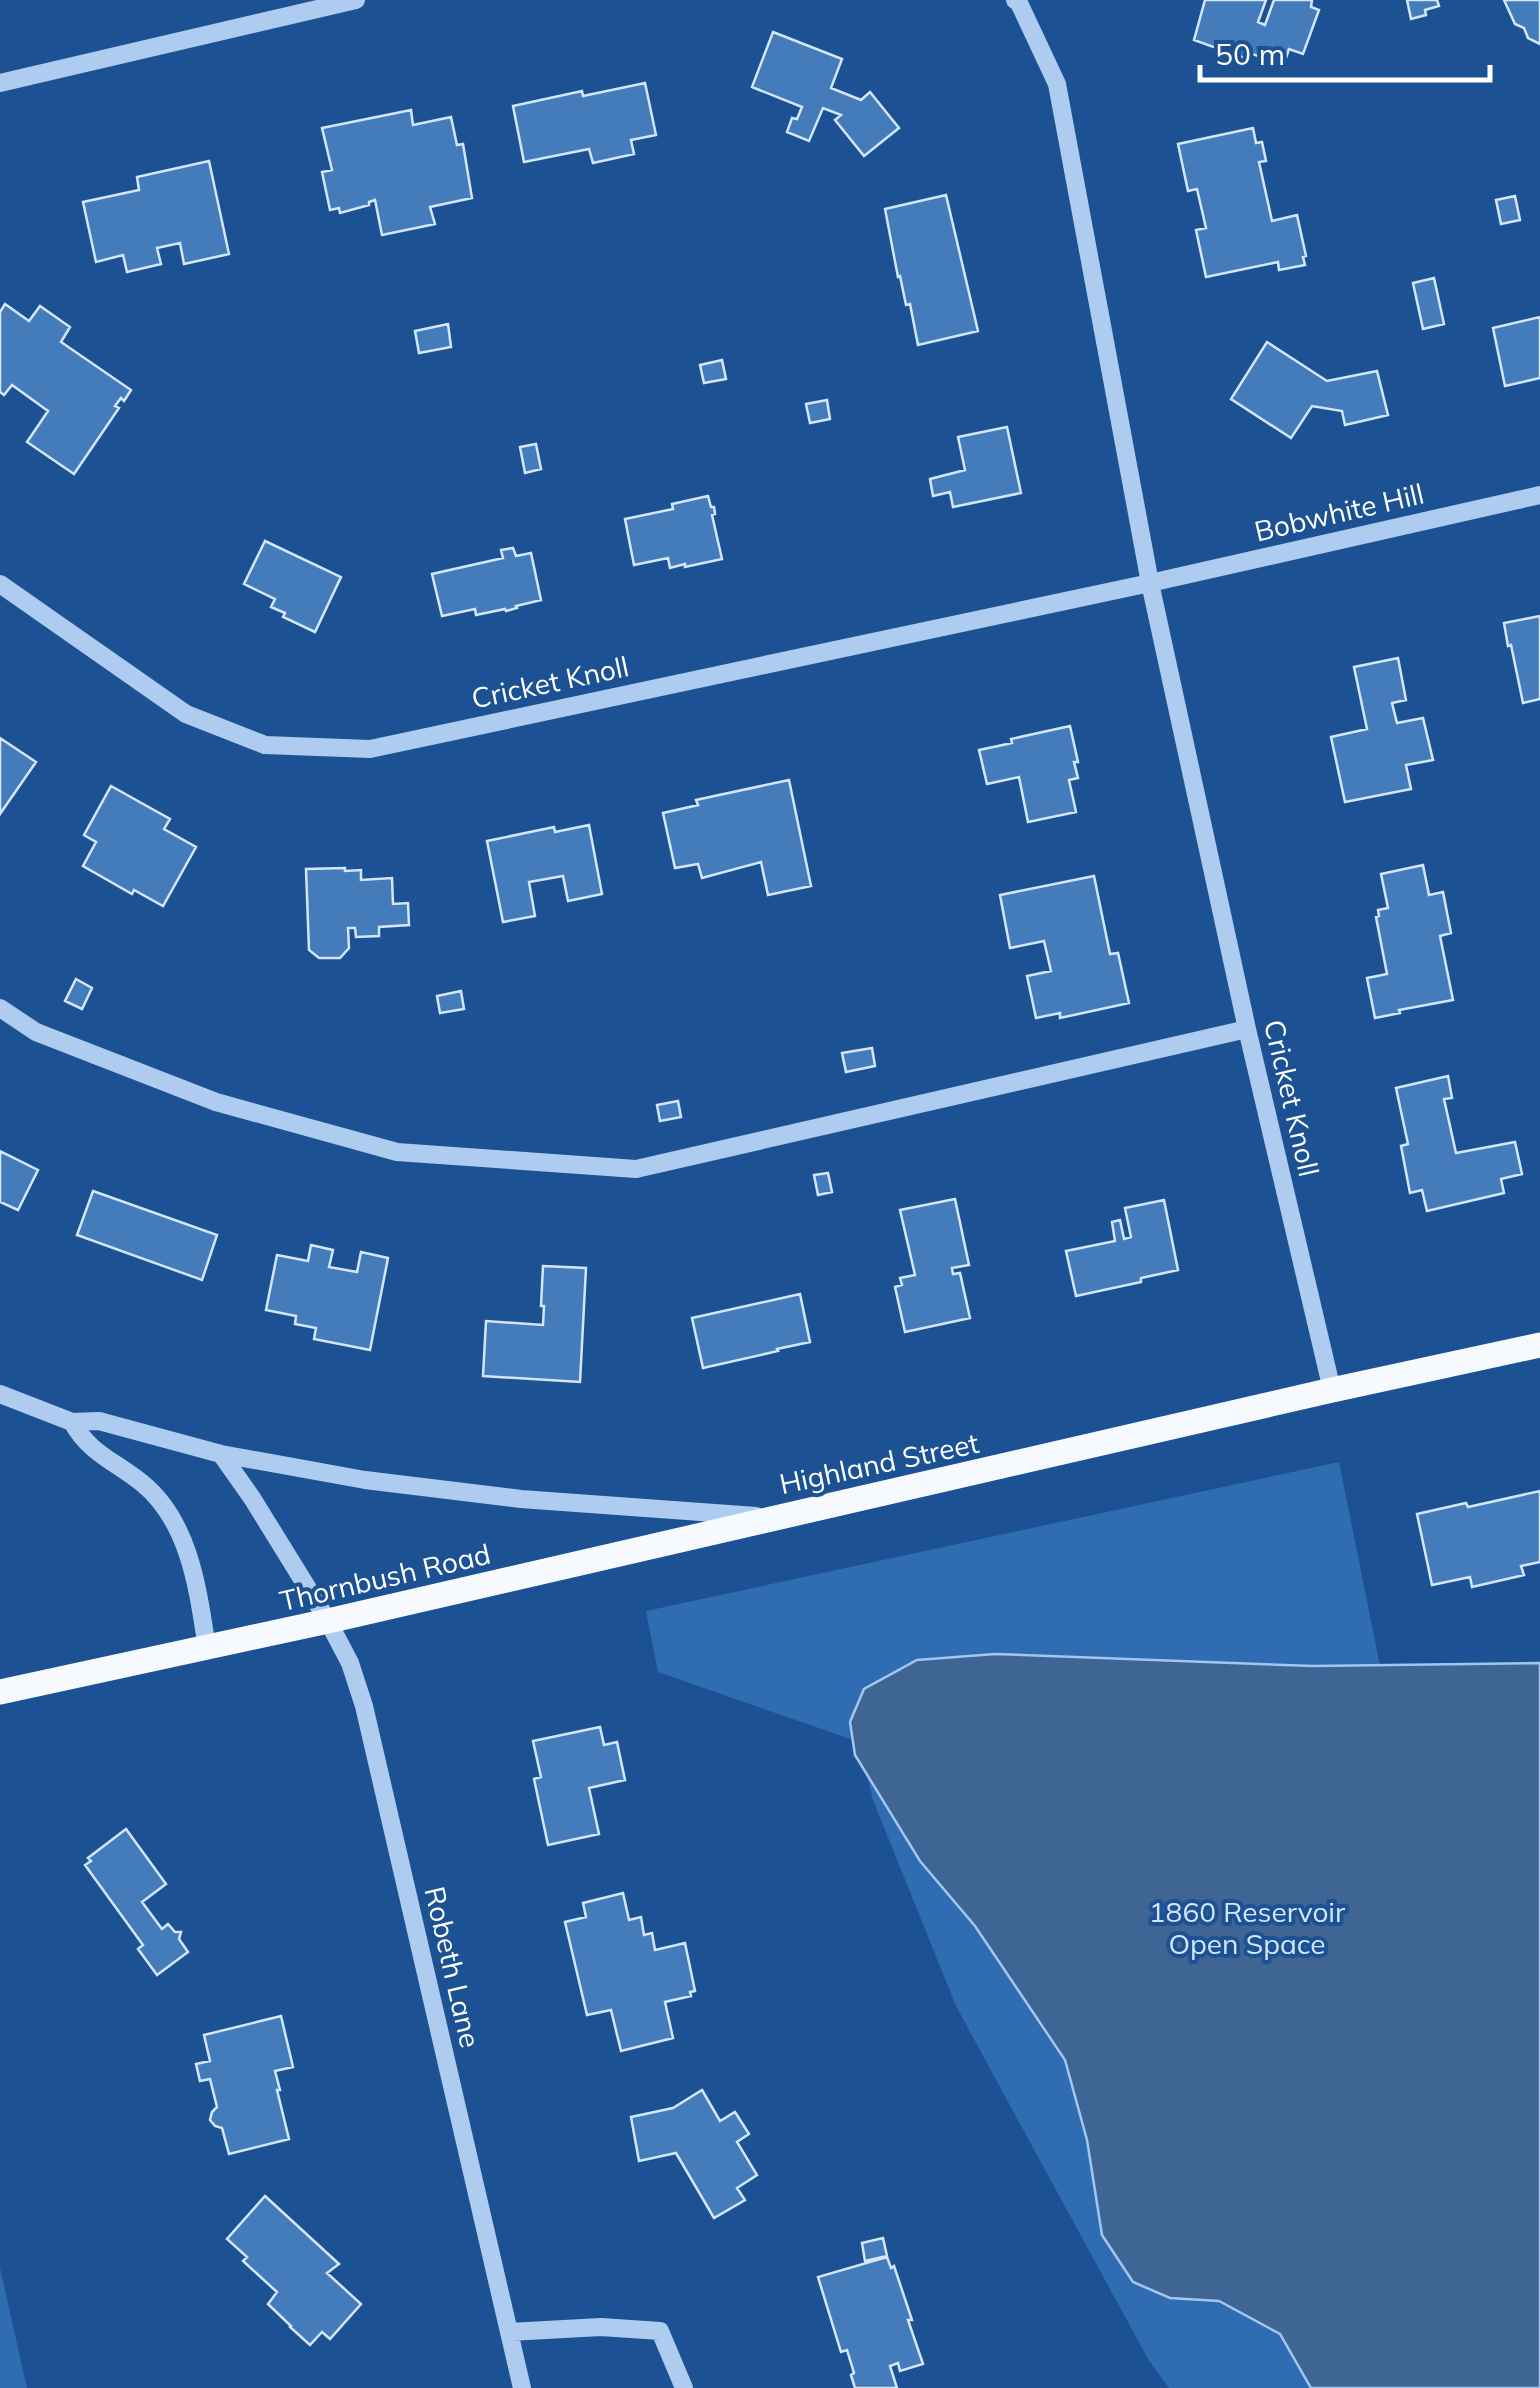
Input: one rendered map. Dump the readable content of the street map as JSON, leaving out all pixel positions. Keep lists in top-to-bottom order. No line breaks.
{"streets":{"main road":["Highland Street","Thornbush Road"],"street":["Bobwhite Hill","Cricket Knoll","Robeth Lane"]},"crossings":[["Bobwhite Hill","Cricket Knoll"],["Cricket Knoll","Highland Street"],["Highland Street","Thornbush Road"],["Thornbush Road","Robeth Lane"]],"parks":["1860 Reservoir Open Space"],"scale_bar":"50 m"}
